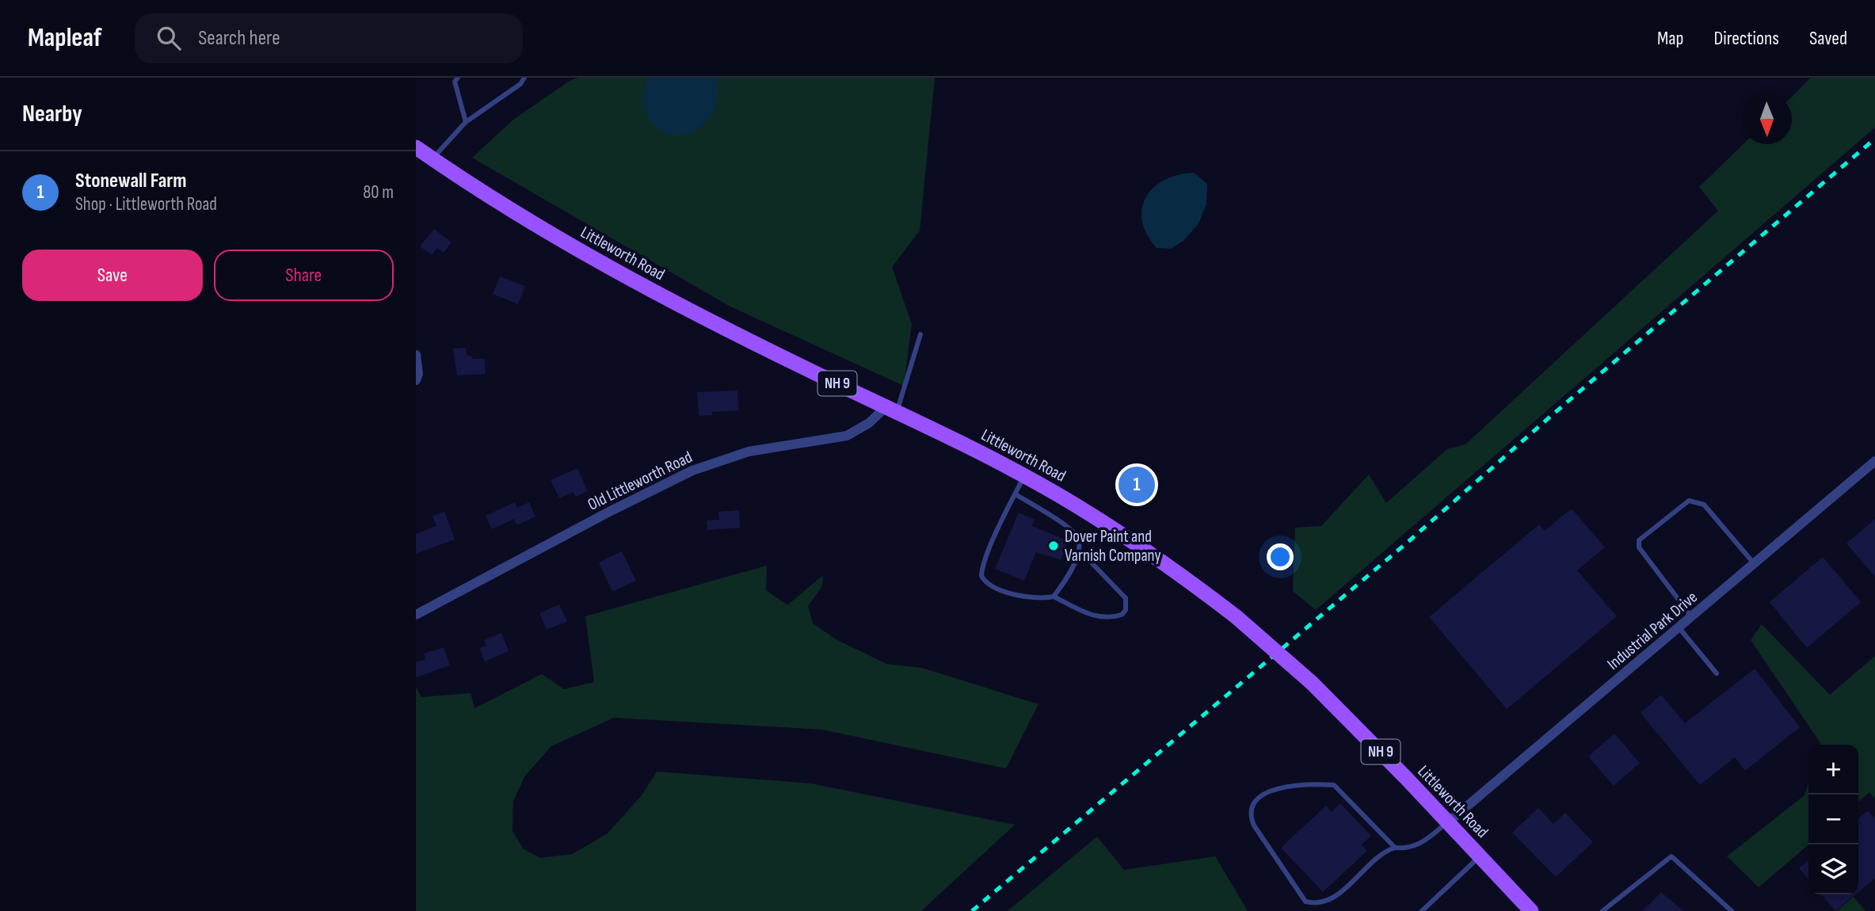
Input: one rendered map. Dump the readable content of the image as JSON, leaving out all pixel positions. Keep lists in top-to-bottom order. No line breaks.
{"streets":{"main road":["Littleworth Road","NH 9"],"street":["Old Littleworth Road","Industrial Park Drive"]},"crossings":[["Littleworth Road","Old Littleworth Road"],["Littleworth Road","Industrial Park Drive"]],"places":["Dover Paint and Varnish Company"],"north":"bottom","page":{"header":"Mapleaf","search":"Search here","nav":["Map","Directions","Saved"],"heading":"Nearby","list":[{"mark":"1","name":"Stonewall Farm","note":"Shop · Littleworth Road","value":"80 m"}],"buttons":["Save","Share"],"pins":"1","map_buttons":["+","−"]}}
